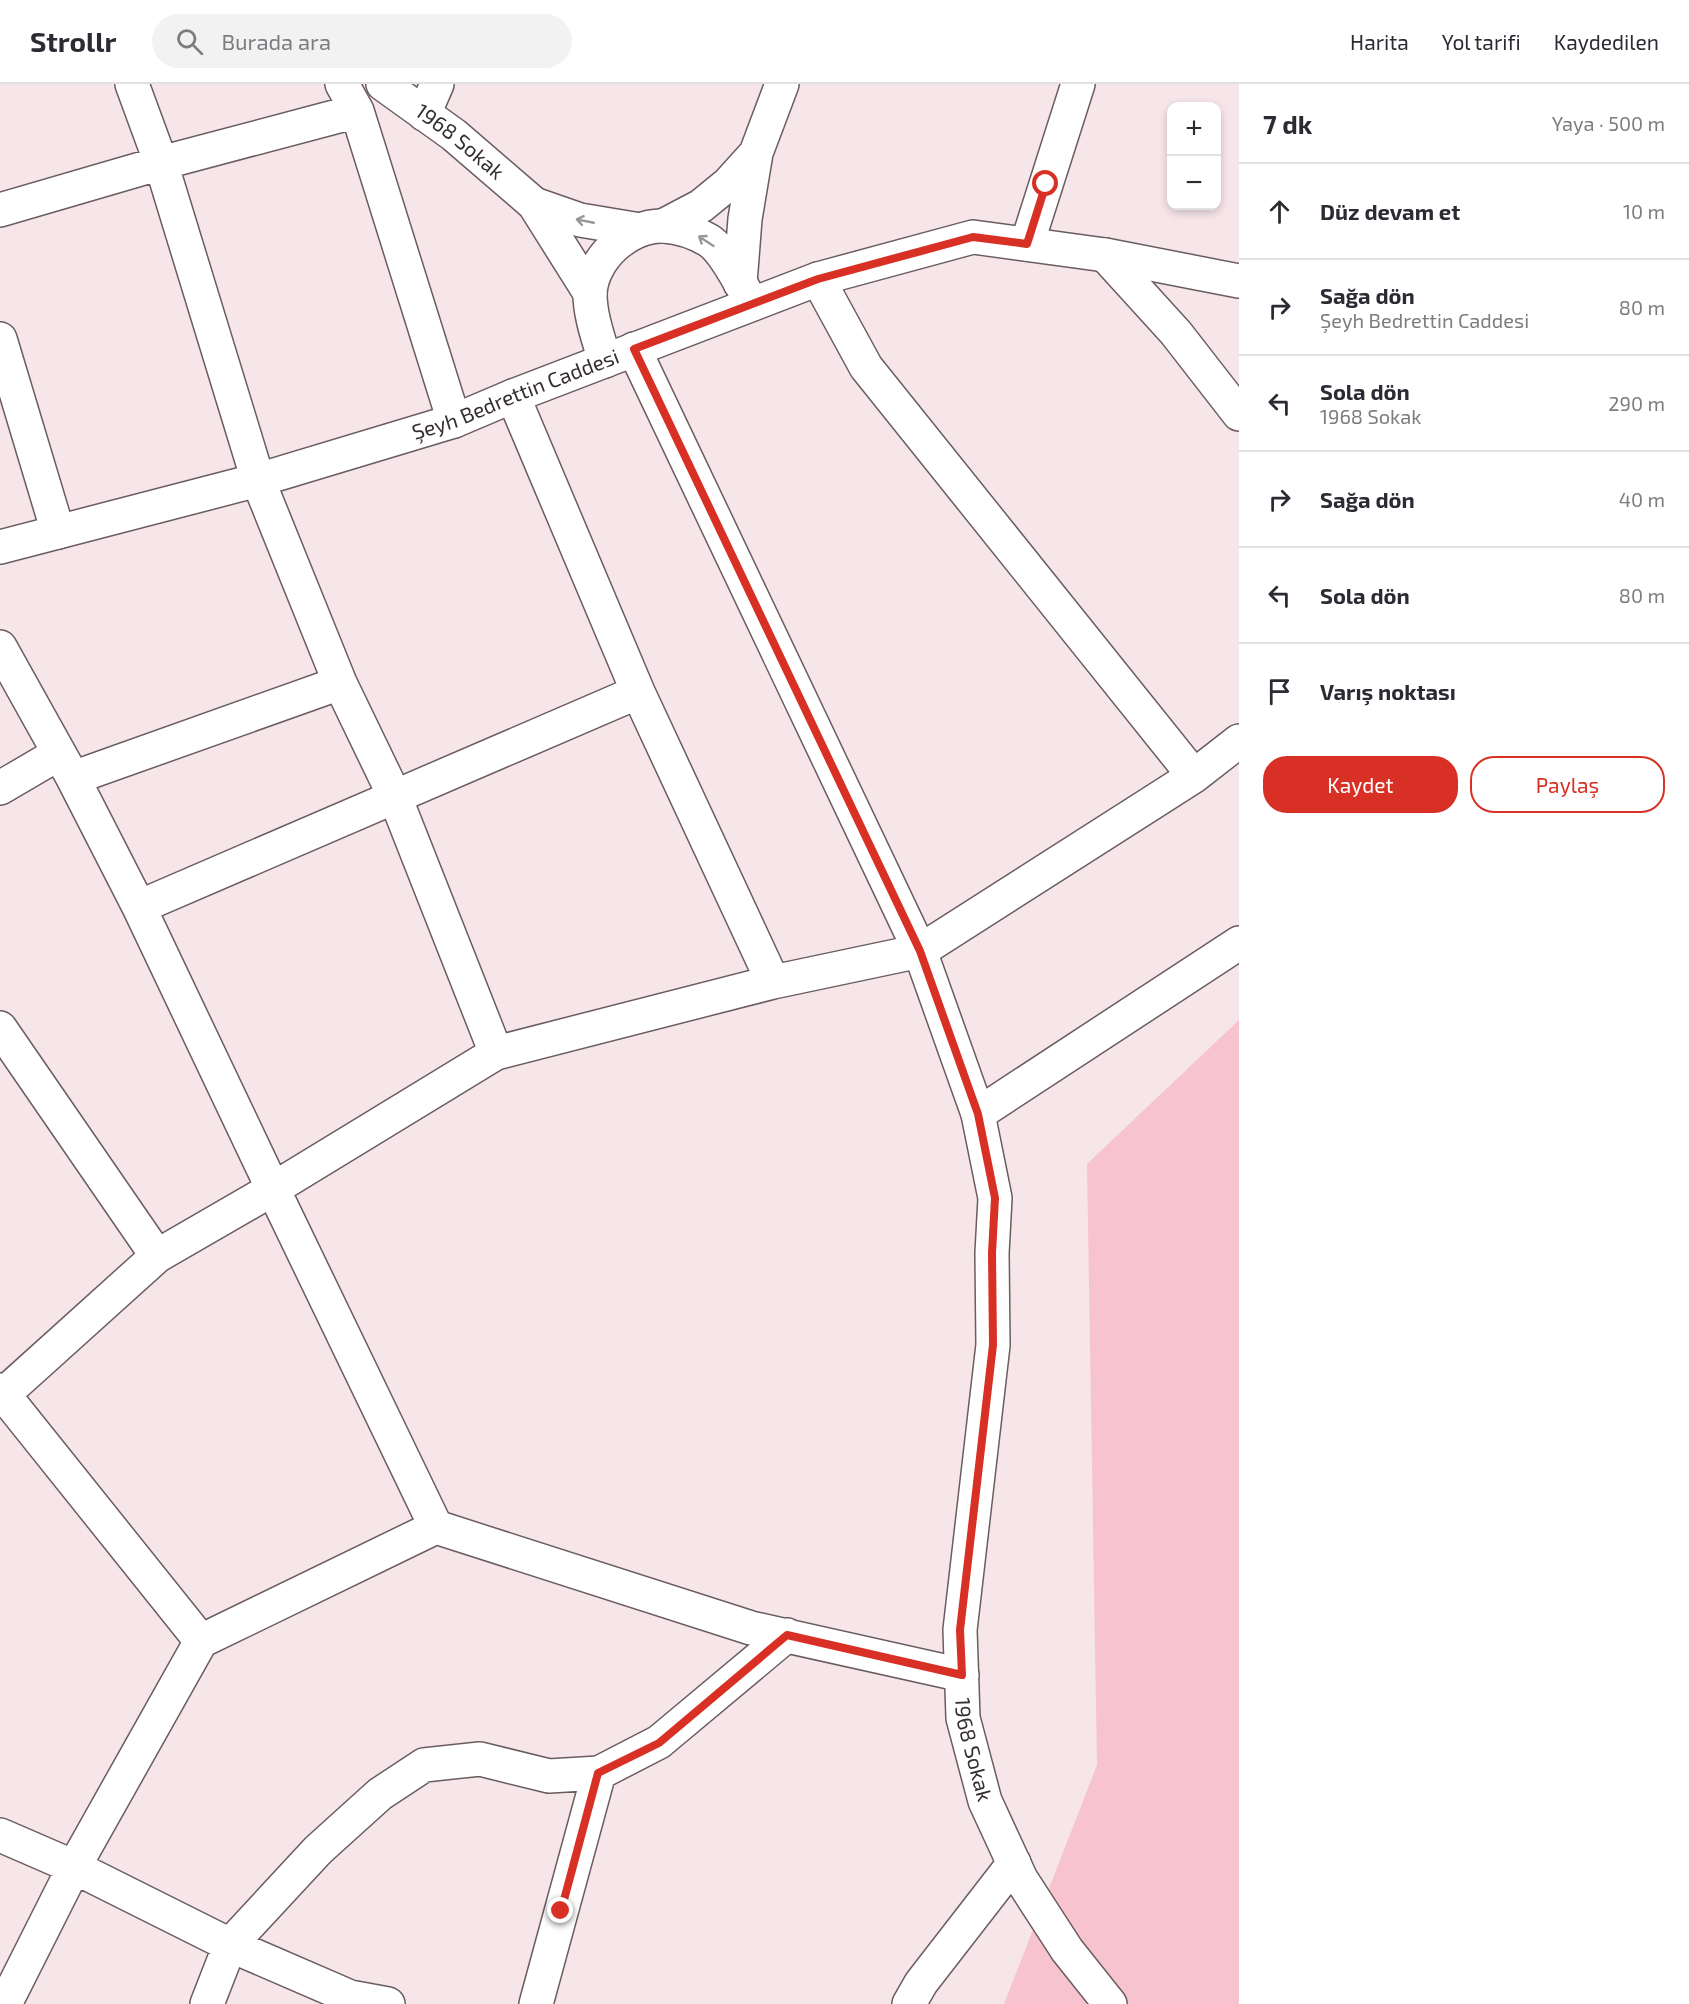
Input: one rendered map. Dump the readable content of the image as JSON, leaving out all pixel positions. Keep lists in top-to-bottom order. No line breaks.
{"streets":{"street":["1968 Sokak","Şeyh Bedrettin Caddesi"]},"crossings":[["1968 Sokak","Şeyh Bedrettin Caddesi"]],"page":{"header":"Strollr","search":"Burada ara","nav":["Harita","Yol tarifi","Kaydedilen"],"heading":["7 dk","Yaya · 500 m"],"map_buttons":["+","−"],"list":[["Düz devam et","10 m"],["Sağa dön","Şeyh Bedrettin Caddesi","80 m"],["Sola dön","1968 Sokak","290 m"],["Sağa dön","40 m"],["Sola dön","80 m"],"Varış noktası"],"buttons":["Kaydet","Paylaş"]}}
